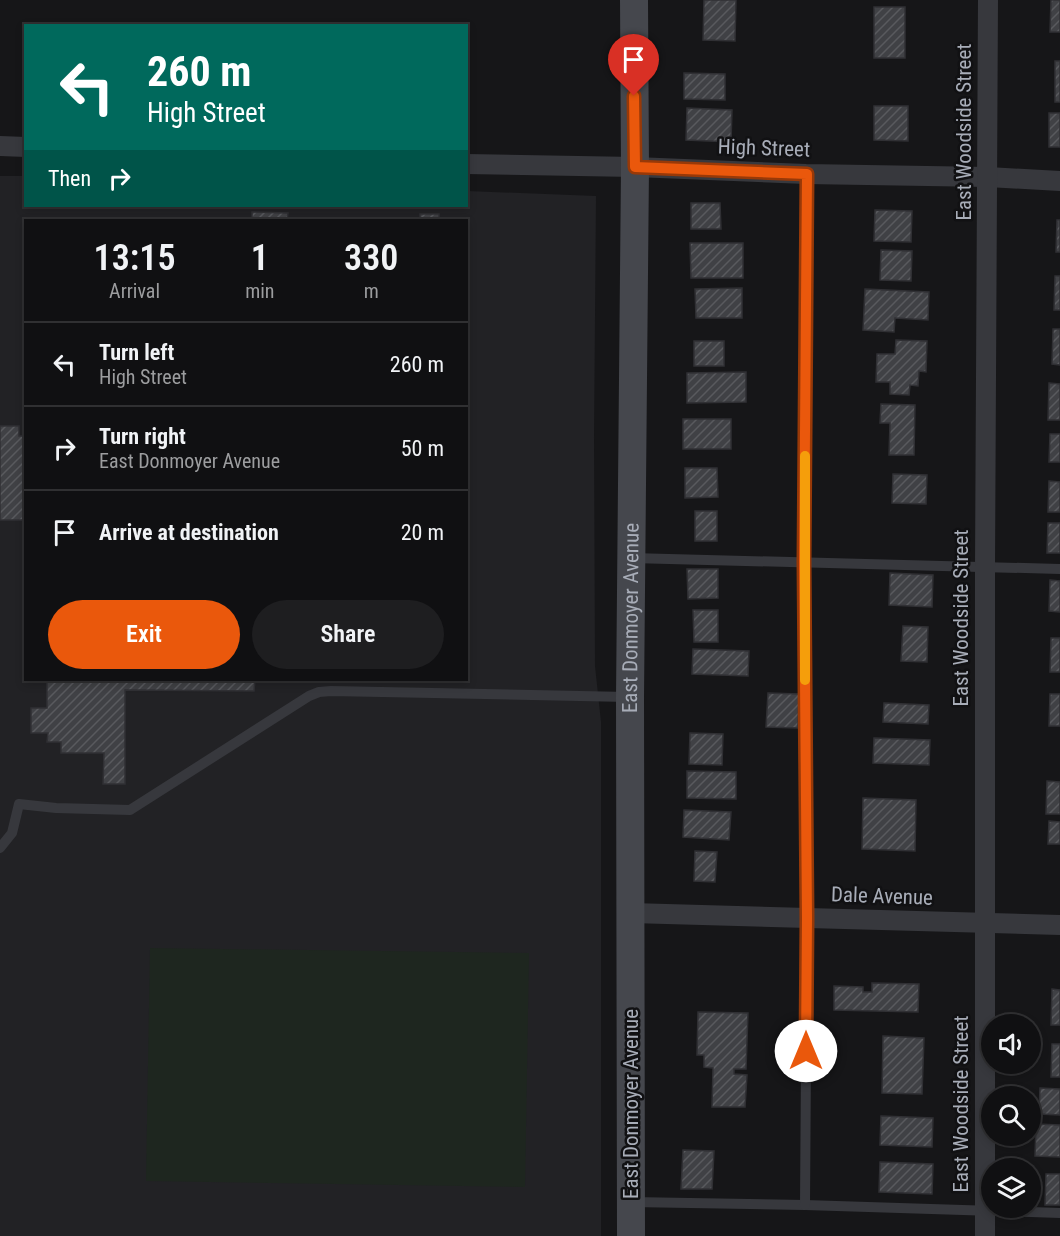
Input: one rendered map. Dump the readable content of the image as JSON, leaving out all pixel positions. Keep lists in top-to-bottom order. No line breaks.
{"streets":{"street":["East Woodside Street","High Street","East Donmoyer Avenue","Dale Avenue"]},"crossings":[["East Woodside Street","High Street"],["East Woodside Street","Dale Avenue"],["High Street","East Donmoyer Avenue"],["East Donmoyer Avenue","Dale Avenue"]],"page":{"turn":["260 m","High Street"],"then":"Then","eta":["13:15","Arrival","1","min","330","m"],"list":[{"name":"Turn left","note":"High Street","value":"260 m"},{"name":"Turn right","note":"East Donmoyer Avenue","value":"50 m"},{"name":"Arrive at destination","value":"20 m"}],"buttons":["Exit","Share"]}}
